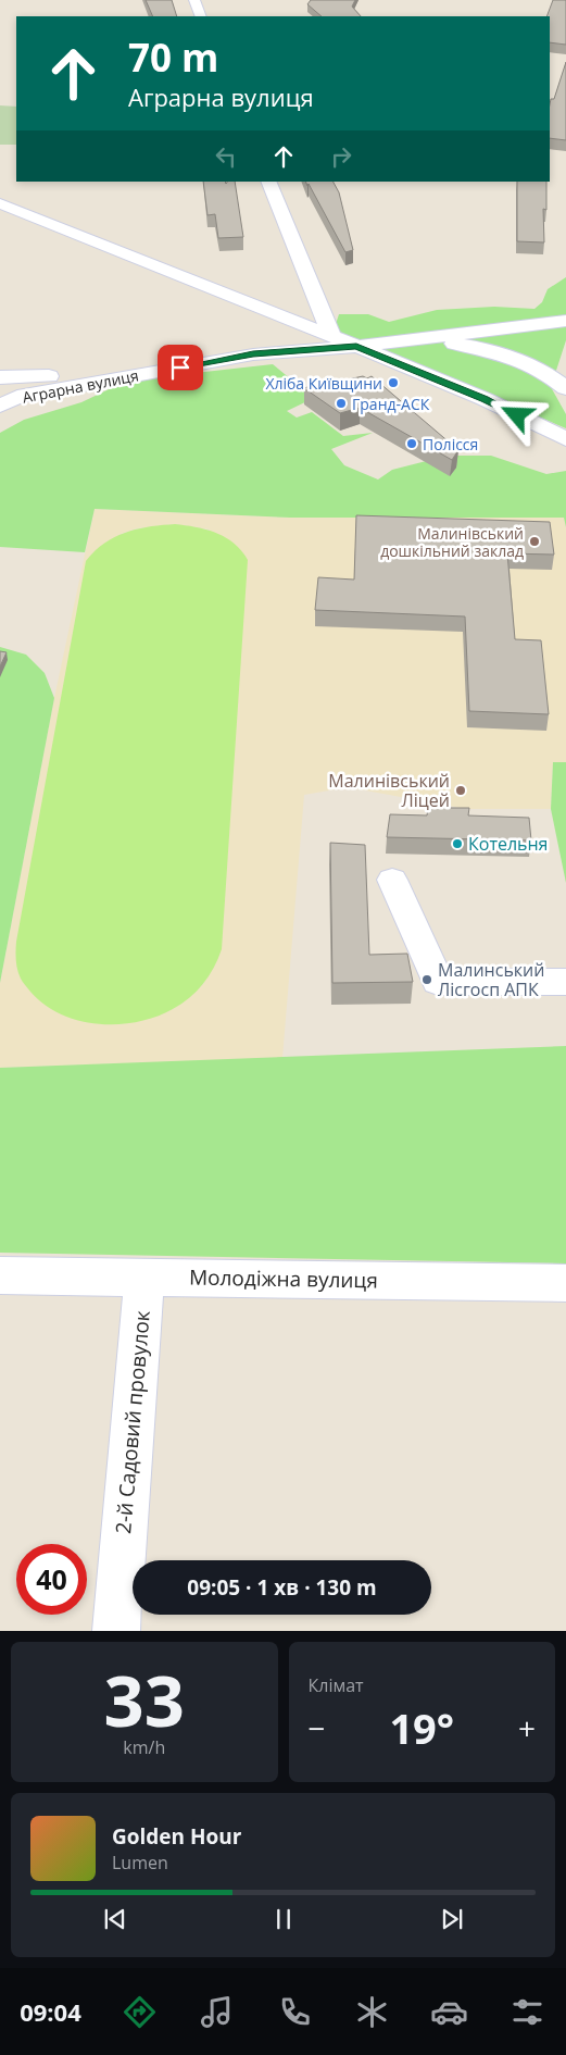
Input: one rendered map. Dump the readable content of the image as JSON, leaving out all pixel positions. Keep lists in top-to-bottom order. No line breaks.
{"streets":{"street":["Аграрна вулиця","Молодіжна вулиця","2-й Садовий провулок"]},"crossings":[["Молодіжна вулиця","2-й Садовий провулок"]],"places":["Хліба Київщини","Гранд-АСК","Полісся","Малинівський дошкільний заклад","Малинівський Ліцей","Котельня","Малинський Лісгосп АПК"],"page":{"turn":["70 m","Аграрна вулиця"],"limit":"40","trip":"09:05 · 1 хв · 130 m","tile":[["33","km/h"],"Клімат"],"heat":["−","19°","+"],"song":["Golden Hour","Lumen"],"tabs":"09:04"}}
